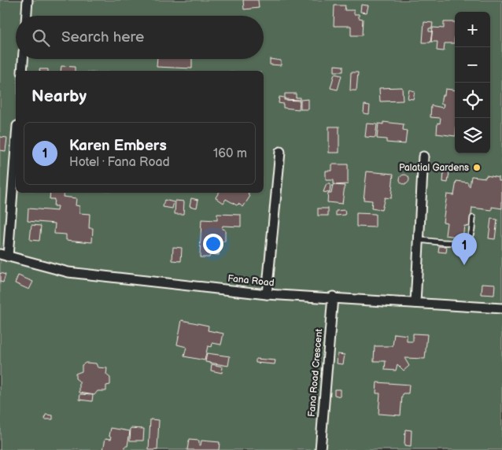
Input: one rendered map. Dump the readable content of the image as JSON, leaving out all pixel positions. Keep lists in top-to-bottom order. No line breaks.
{"streets":{"street":["Fana Road","Fana Road Crescent"]},"crossings":[["Fana Road","Fana Road Crescent"]],"places":["Palatial Gardens"],"page":{"map_buttons":["+","−"],"search":"Search here","heading":"Nearby","list":[{"mark":"1","name":"Karen Embers","note":"Hotel · Fana Road","value":"160 m"}],"pins":"1"}}
